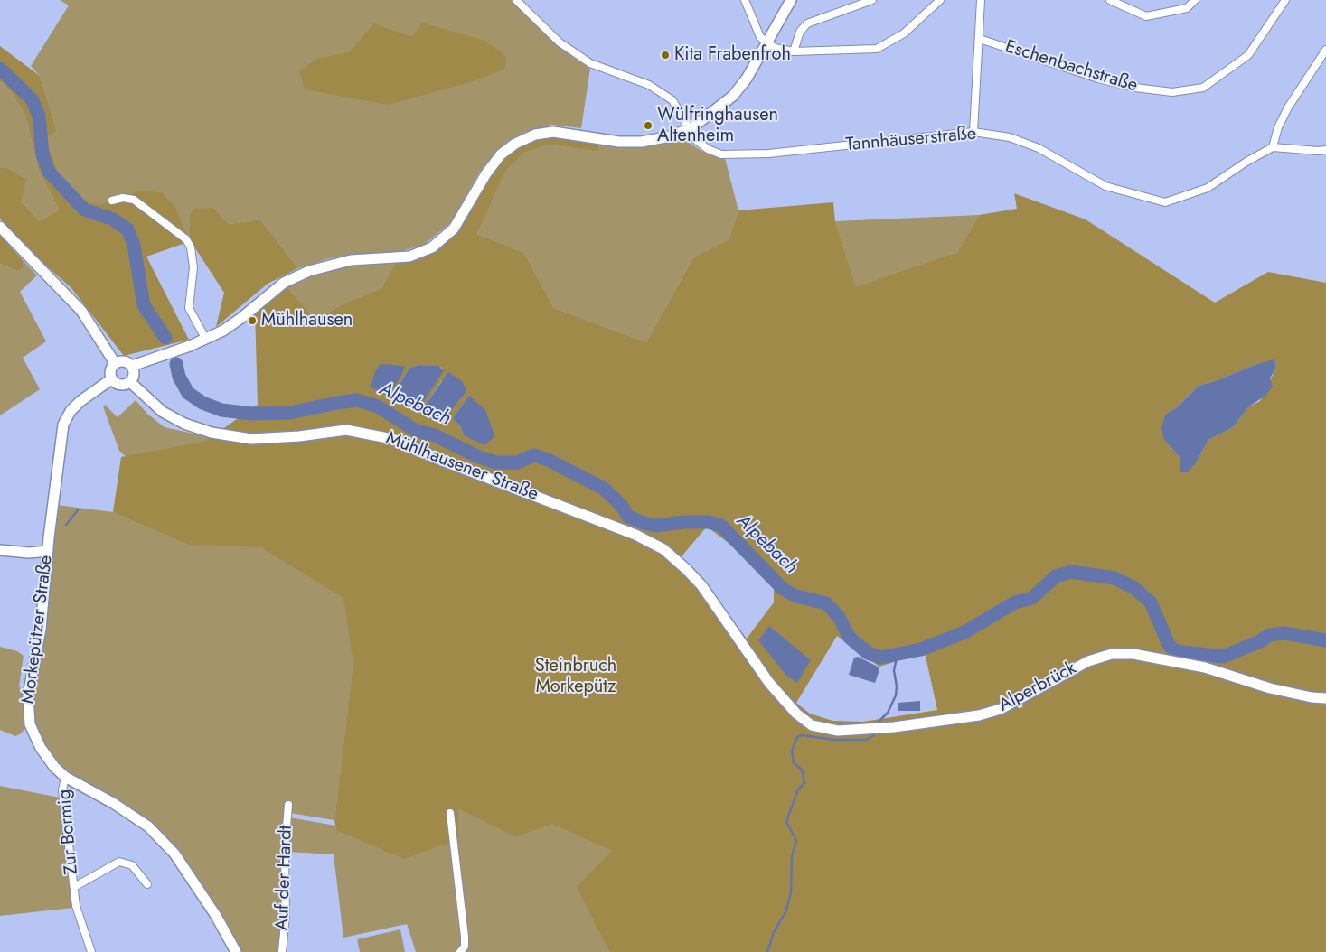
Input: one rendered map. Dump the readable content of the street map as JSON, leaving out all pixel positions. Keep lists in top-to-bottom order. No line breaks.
{"streets":{"main road":["Mühlhausener Straße","Morkepützer Straße","Alperbrück"],"street":["Eschenbachstraße","Tannhäuserstraße","Zur Bormig","Auf der Hardt"]},"crossings":[["Mühlhausener Straße","Morkepützer Straße"],["Mühlhausener Straße","Alperbrück"],["Morkepützer Straße","Zur Bormig"]],"water":["Alpebach"],"parks":["Steinbruch Morkepütz"],"places":["Kita Frabenfroh","Wülfringhausen Altenheim","Mühlhausen"]}
